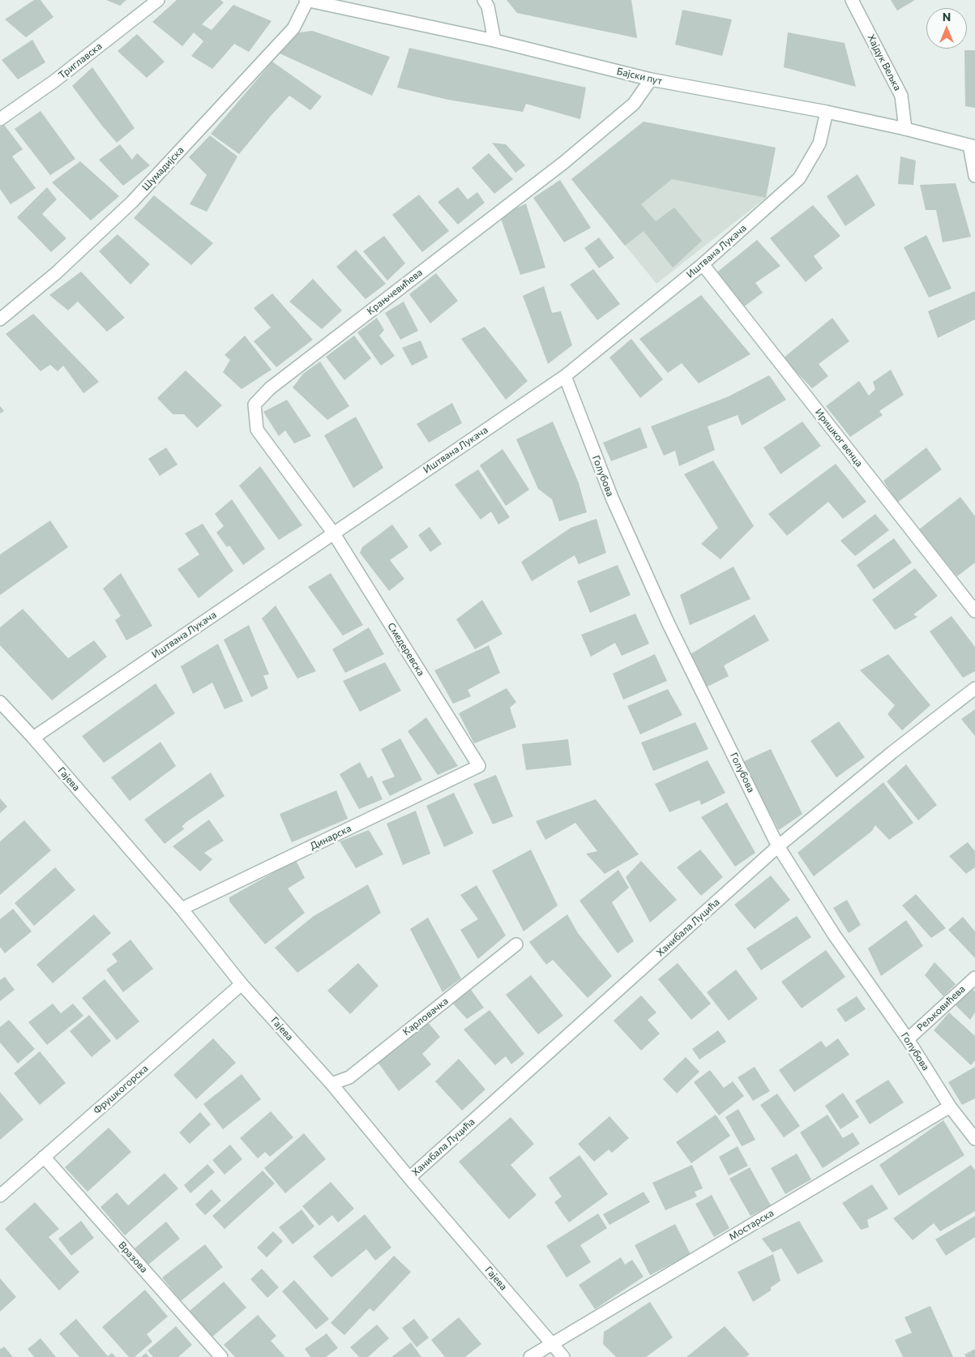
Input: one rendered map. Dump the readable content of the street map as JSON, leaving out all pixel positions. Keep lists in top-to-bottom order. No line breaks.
{"streets":{"street":["Триглавска","Хајдук Вељка","Бајски пут","Шумадијска","Иштвана Лукача","Крањчевићева","Иришког венца","Голубова","Смедеревска","Гајева","Динарска","Ханибала Луцића","Рељковићева","Карловачка","Фрушкогорска","Мостарска","Вразова"]},"crossings":[["Хајдук Вељка","Бајски пут"],["Бајски пут","Шумадијска"],["Бајски пут","Иштвана Лукача"],["Бајски пут","Крањчевићева"],["Иштвана Лукача","Крањчевићева"],["Иштвана Лукача","Иришког венца"],["Иштвана Лукача","Голубова"],["Иштвана Лукача","Смедеревска"],["Иштвана Лукача","Гајева"],["Крањчевићева","Смедеревска"],["Голубова","Ханибала Луцића"],["Голубова","Рељковићева"],["Голубова","Мостарска"],["Смедеревска","Динарска"],["Гајева","Динарска"],["Гајева","Ханибала Луцића"],["Гајева","Карловачка"],["Гајева","Фрушкогорска"],["Гајева","Мостарска"],["Фрушкогорска","Вразова"]],"north":"top"}
